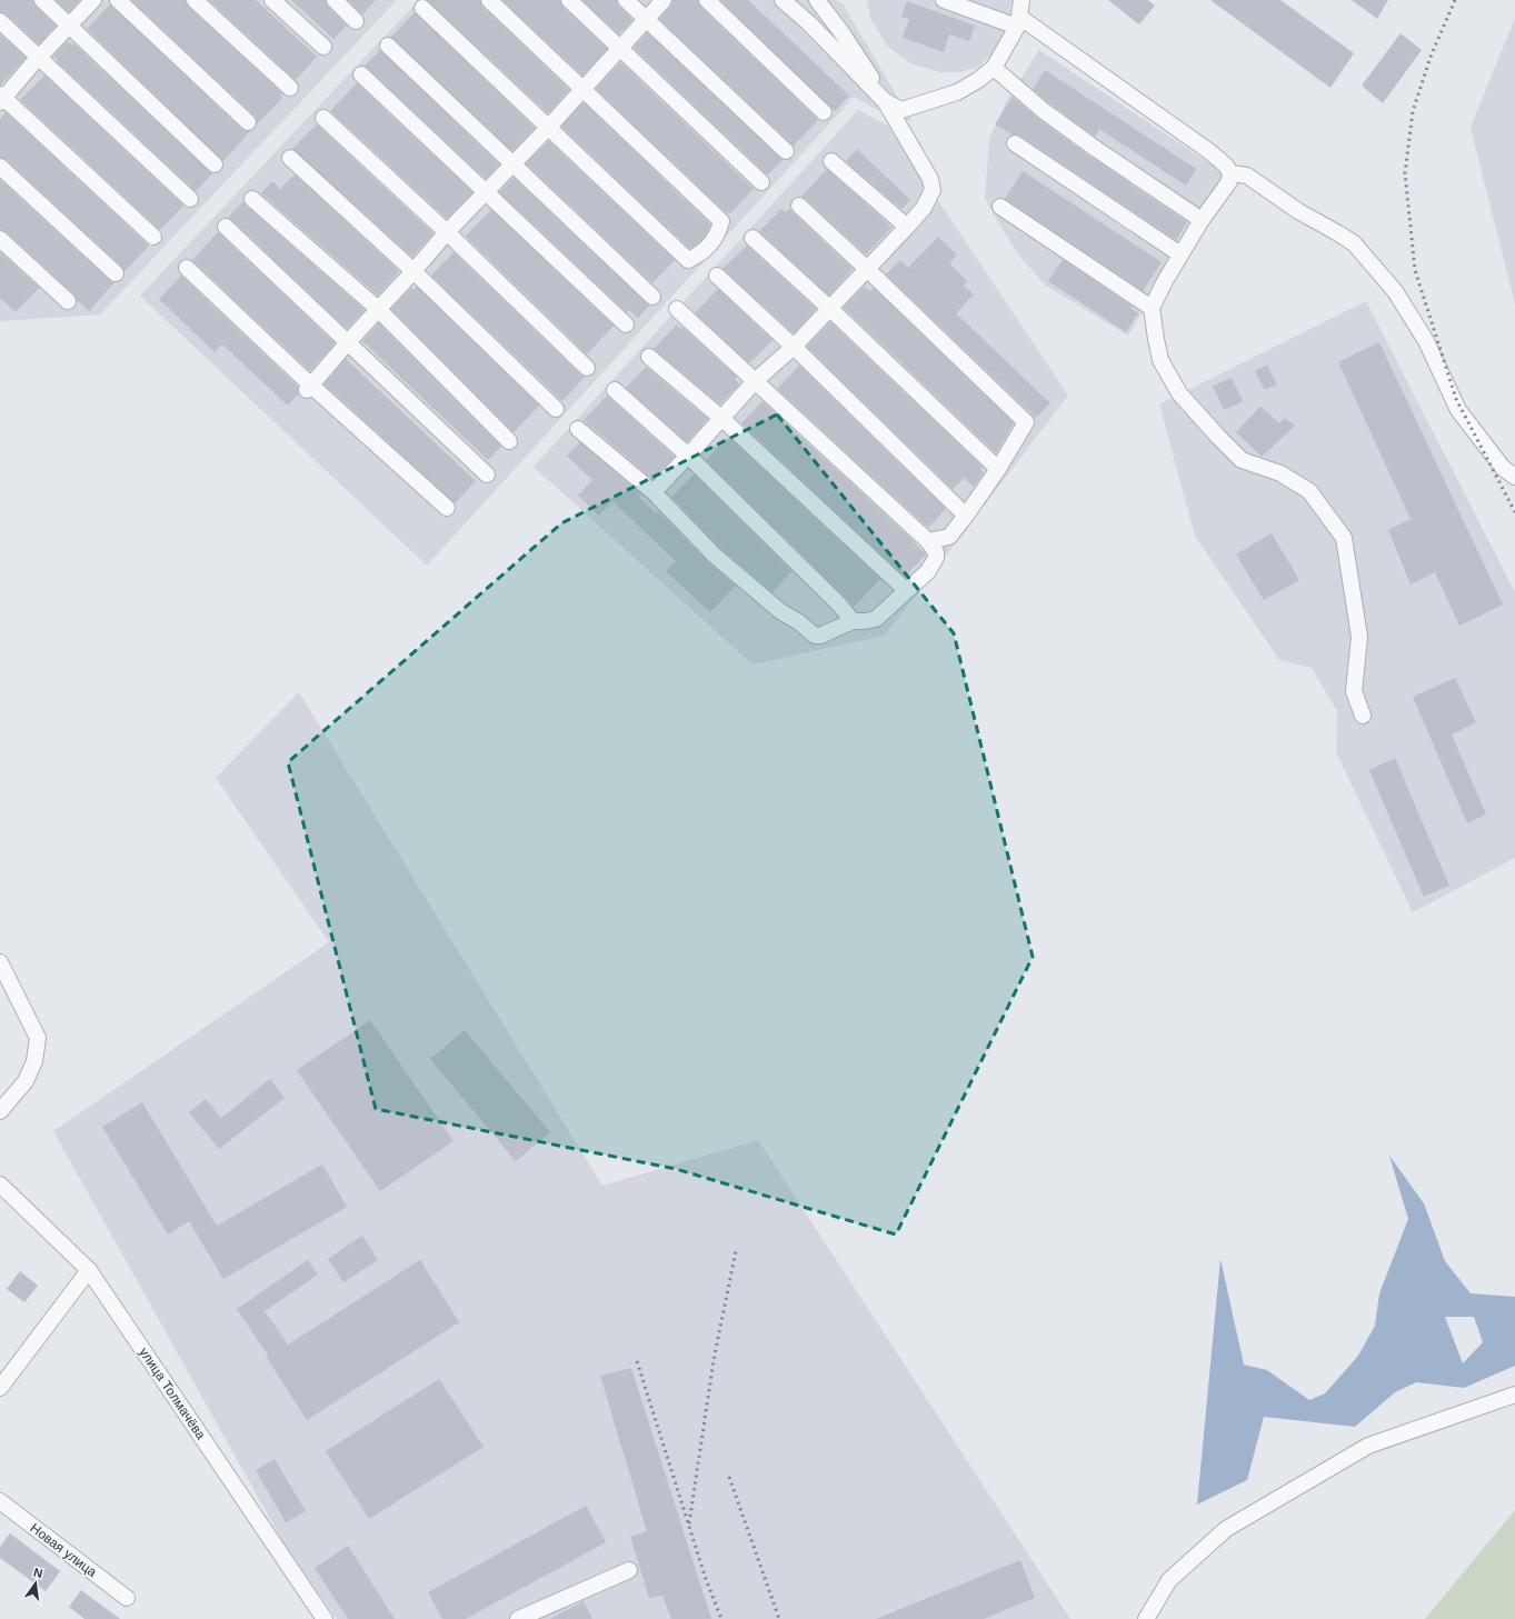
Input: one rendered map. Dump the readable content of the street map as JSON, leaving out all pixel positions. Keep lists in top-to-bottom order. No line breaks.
{"streets":{"street":["улица Толмачёва","Новая улица"]},"north":"top"}
